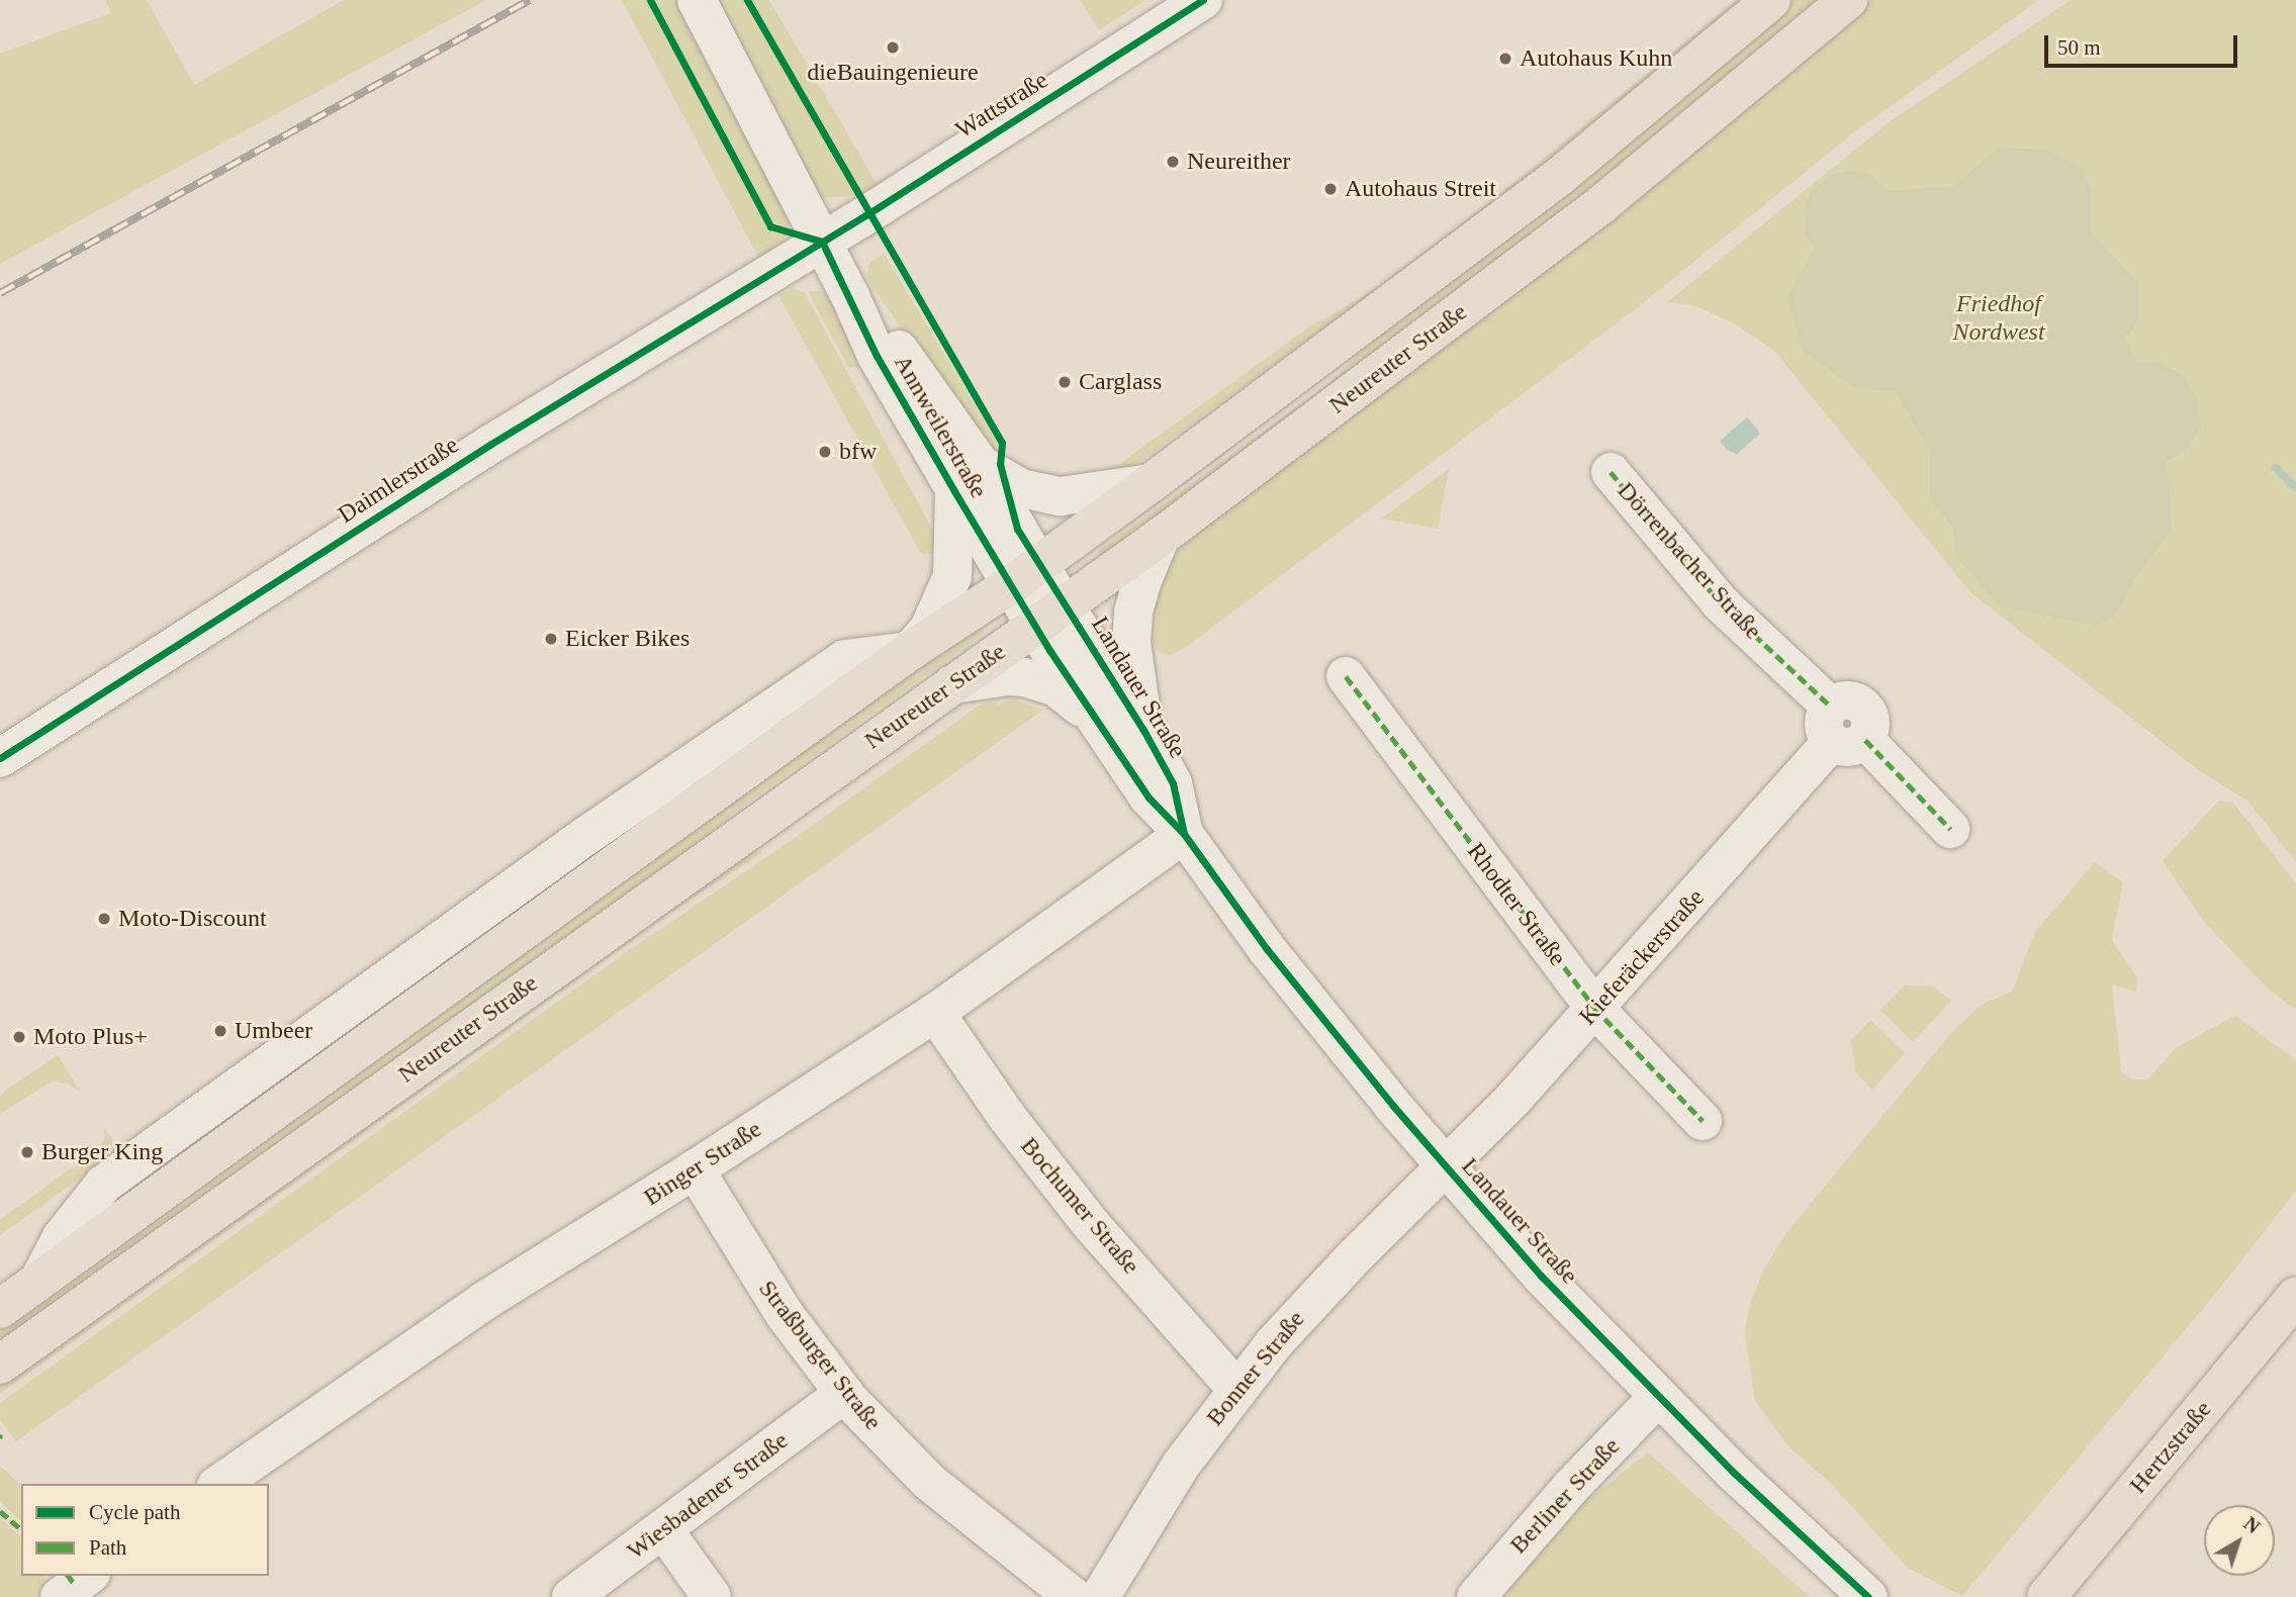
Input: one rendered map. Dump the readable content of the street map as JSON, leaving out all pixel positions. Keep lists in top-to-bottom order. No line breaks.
{"streets":{"main road":["Neureuter Straße","Hertzstraße"],"street":["Wattstraße","Annweilerstraße","Daimlerstraße","Dörrenbacher Straße","Landauer Straße","Rhodter Straße","Kieferäckerstraße","Binger Straße","Bochumer Straße","Straßburger Straße","Bonner Straße","Wiesbadener Straße","Berliner Straße"]},"crossings":[["Wattstraße","Annweilerstraße"],["Wattstraße","Daimlerstraße"],["Neureuter Straße","Annweilerstraße"],["Neureuter Straße","Landauer Straße"],["Annweilerstraße","Daimlerstraße"],["Annweilerstraße","Landauer Straße"],["Dörrenbacher Straße","Kieferäckerstraße"],["Landauer Straße","Kieferäckerstraße"],["Landauer Straße","Binger Straße"],["Landauer Straße","Bonner Straße"],["Landauer Straße","Berliner Straße"],["Rhodter Straße","Kieferäckerstraße"],["Kieferäckerstraße","Bonner Straße"],["Binger Straße","Bochumer Straße"],["Binger Straße","Straßburger Straße"],["Bochumer Straße","Bonner Straße"],["Straßburger Straße","Wiesbadener Straße"]],"parks":["Friedhof Nordwest"],"places":["dieBauingenieure","Autohaus Kuhn","Neureither","Autohaus Streit","Carglass","bfw","Eicker Bikes","Moto-Discount","Umbeer","Moto Plus+","Burger King"],"legend":["Cycle path","Path"],"scale_bar":"50 m","north":"top right"}
